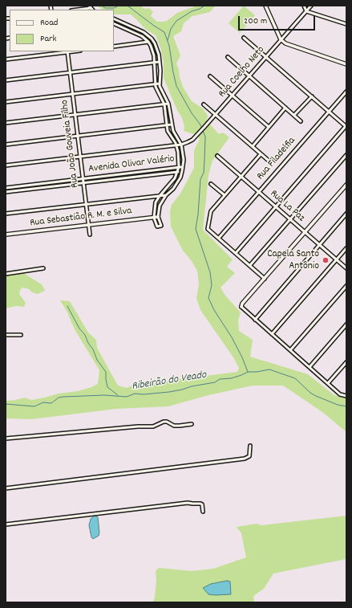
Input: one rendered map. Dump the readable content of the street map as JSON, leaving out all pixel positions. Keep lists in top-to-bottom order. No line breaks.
{"streets":{"street":["Rua Coelho Neto","Rua João Gouveia Filho","Rua Filadelfia","Avenida Olivar Valério","Rua La Paz","Rua Sebastião R. M. e Silva"]},"crossings":[["Rua João Gouveia Filho","Avenida Olivar Valério"],["Rua João Gouveia Filho","Rua Sebastião R. M. e Silva"],["Rua Filadelfia","Rua La Paz"]],"water":["Ribeirão do Veado"],"places":["Capela Santo Antônio"],"legend":["Road","Park"],"scale_bar":"200 m"}
